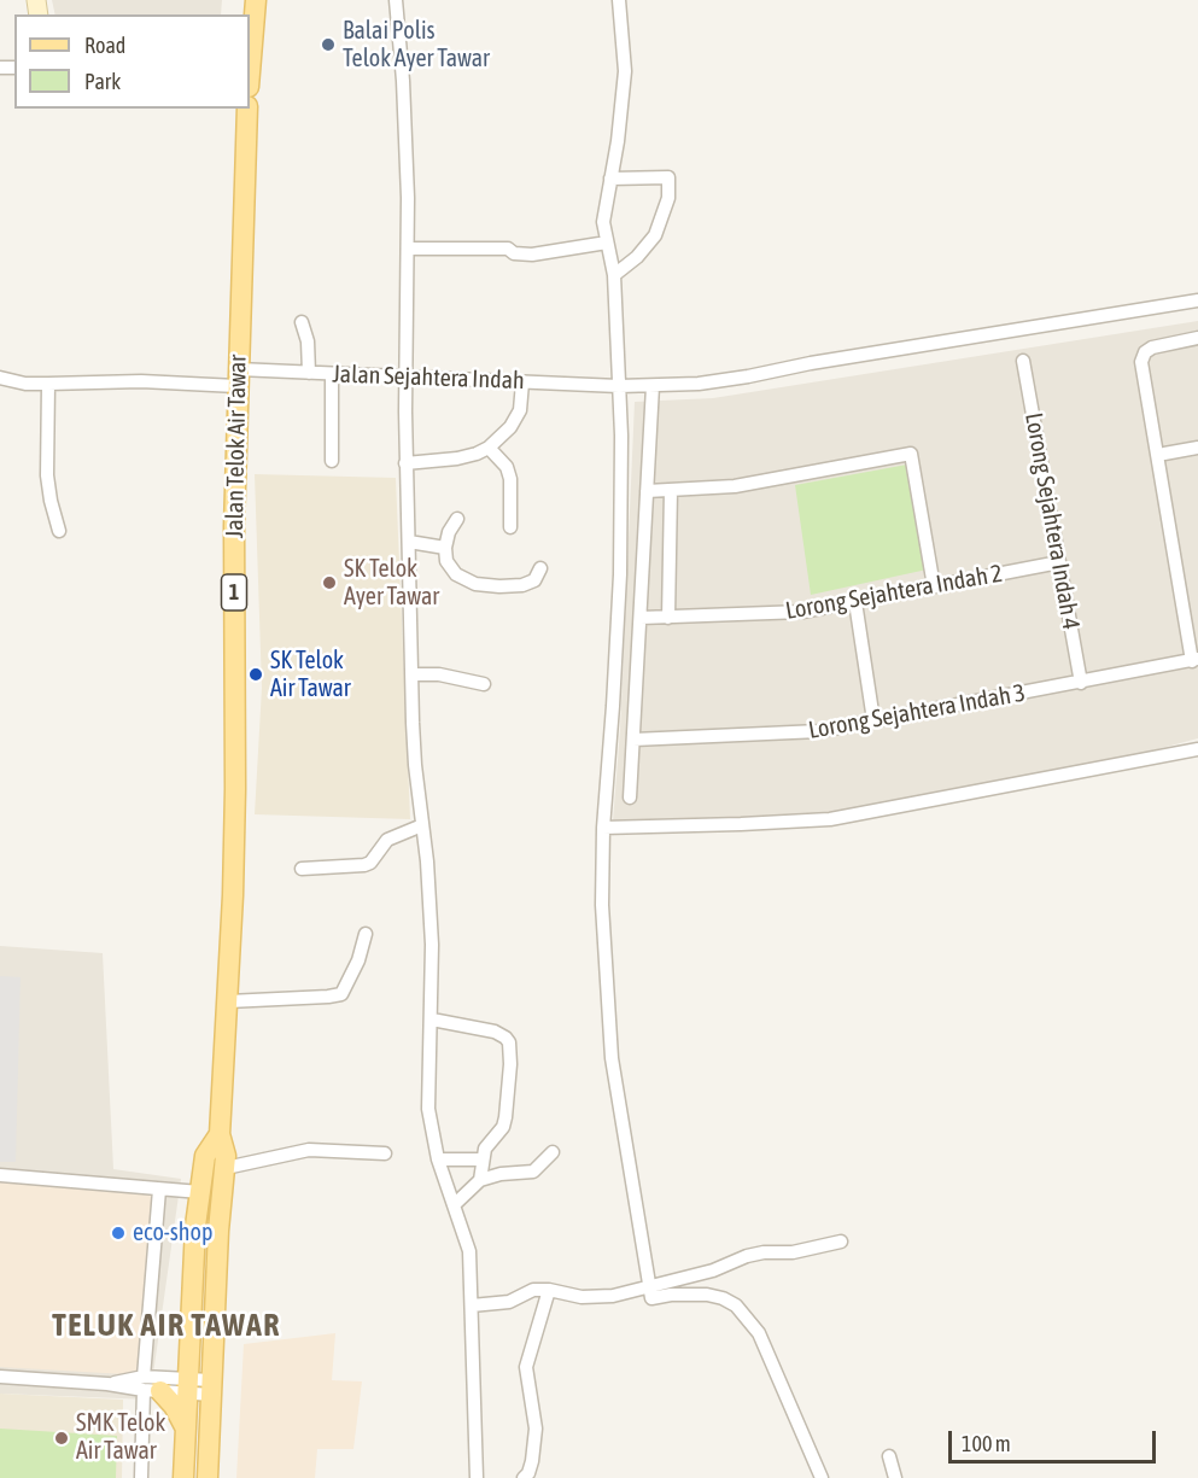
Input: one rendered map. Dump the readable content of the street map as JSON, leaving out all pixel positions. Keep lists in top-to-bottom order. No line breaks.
{"streets":{"main road":["Jalan Telok Air Tawar","1"],"street":["Jalan Sejahtera Indah","Lorong Sejahtera Indah 4","Lorong Sejahtera Indah 2","Lorong Sejahtera Indah 3"]},"crossings":[["Jalan Sejahtera Indah","Jalan Telok Air Tawar"],["Lorong Sejahtera Indah 4","Lorong Sejahtera Indah 2"],["Lorong Sejahtera Indah 4","Lorong Sejahtera Indah 3"]],"districts":["TELUK AIR TAWAR"],"places":["Balai Polis Telok Ayer Tawar","SK Telok Ayer Tawar","SK Telok Air Tawar","eco-shop","SMK Telok Air Tawar"],"legend":["Road","Park"],"scale_bar":"100 m"}
